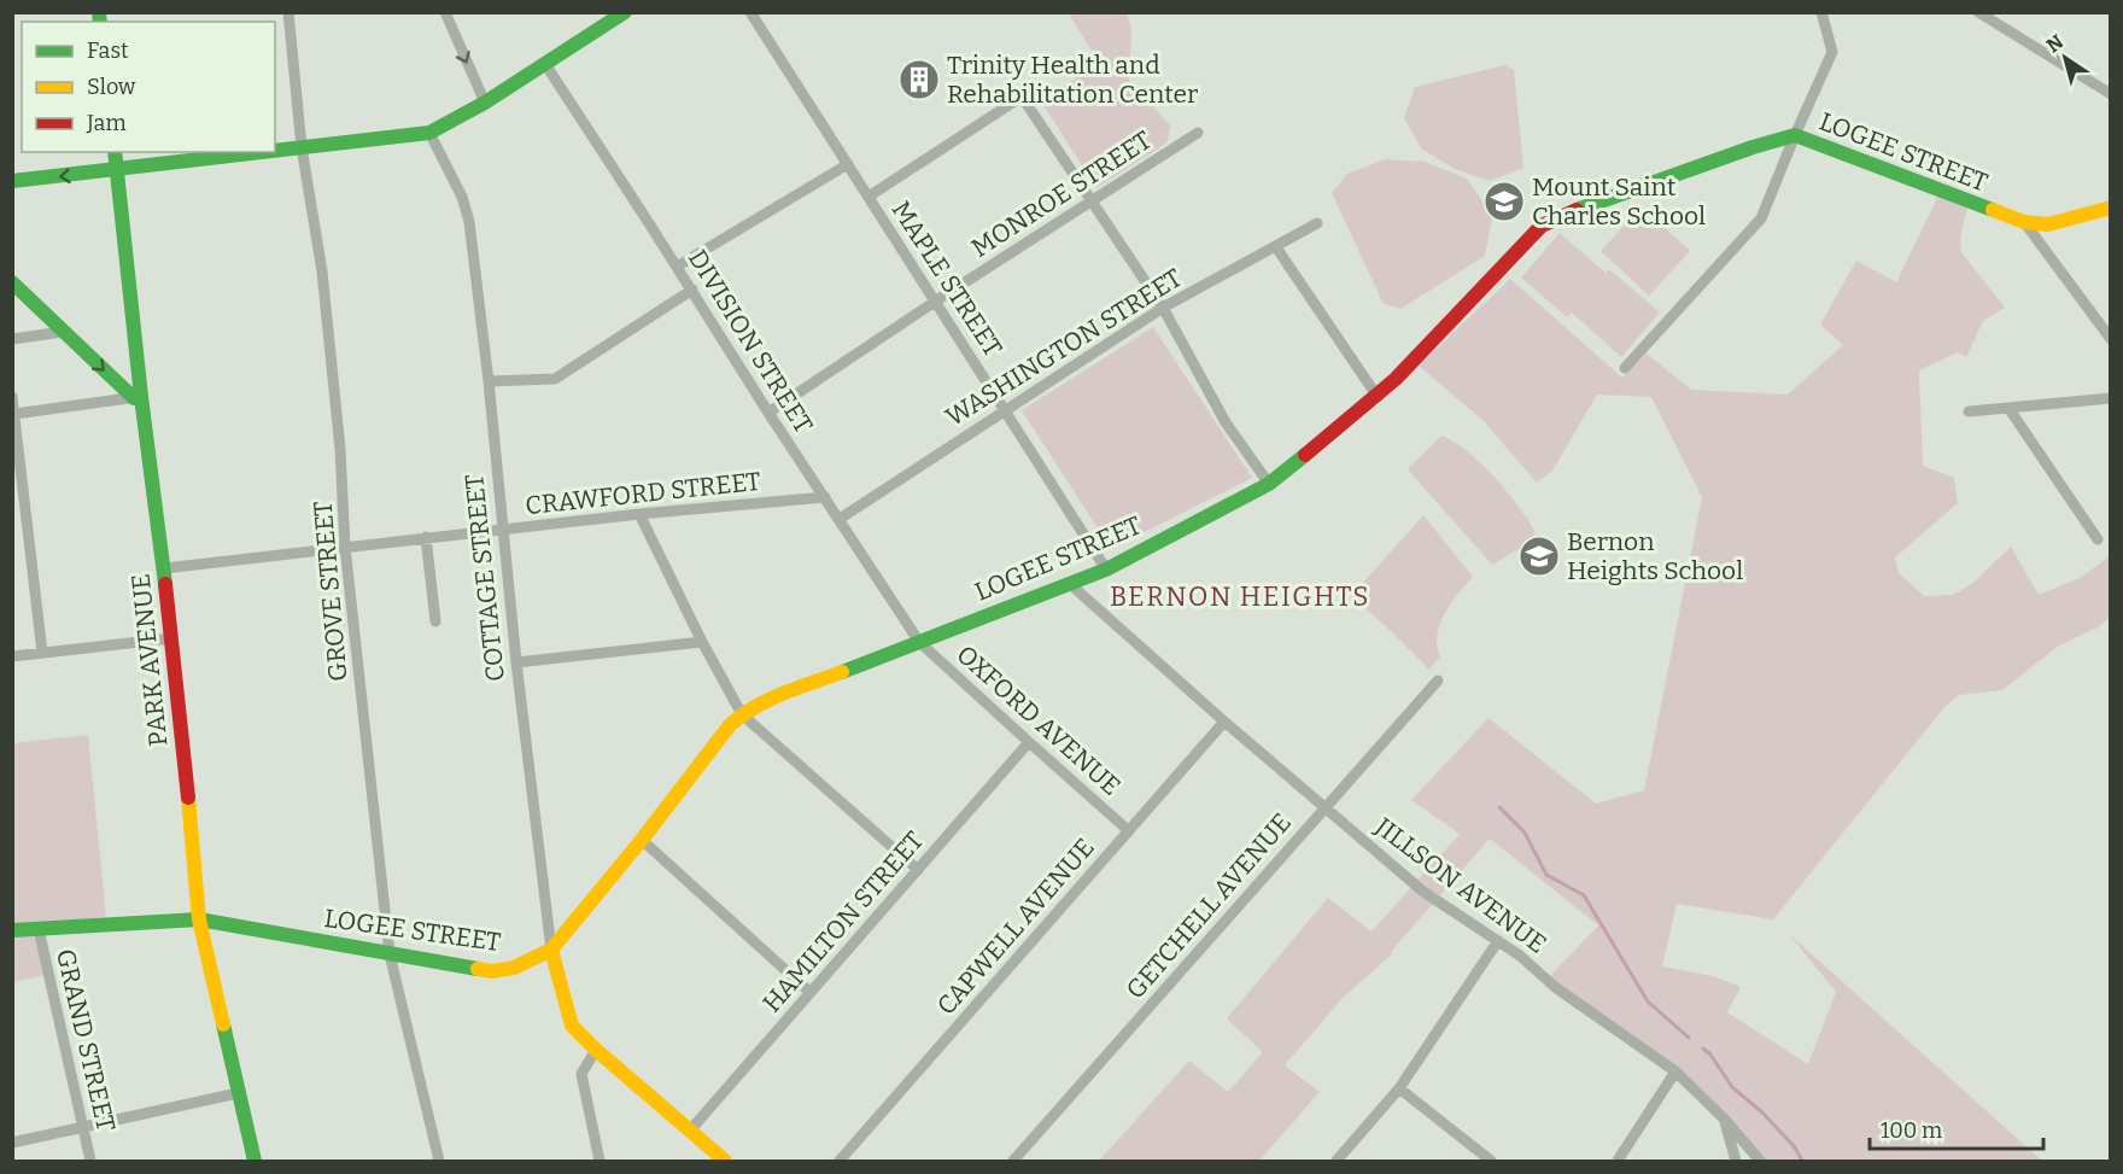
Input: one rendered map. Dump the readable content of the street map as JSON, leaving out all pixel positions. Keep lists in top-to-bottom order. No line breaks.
{"streets":{"street":["LOGEE STREET","MONROE STREET","MAPLE STREET","DIVISION STREET","WASHINGTON STREET","CRAWFORD STREET","COTTAGE STREET","GROVE STREET","PARK AVENUE","OXFORD AVENUE","JILLSON AVENUE","GETCHELL AVENUE","HAMILTON STREET","CAPWELL AVENUE","GRAND STREET"]},"crossings":[["LOGEE STREET","MAPLE STREET"],["LOGEE STREET","DIVISION STREET"],["LOGEE STREET","COTTAGE STREET"],["LOGEE STREET","GROVE STREET"],["LOGEE STREET","PARK AVENUE"],["LOGEE STREET","OXFORD AVENUE"],["LOGEE STREET","JILLSON AVENUE"],["LOGEE STREET","GRAND STREET"],["MONROE STREET","MAPLE STREET"],["MONROE STREET","DIVISION STREET"],["MAPLE STREET","WASHINGTON STREET"],["DIVISION STREET","WASHINGTON STREET"],["DIVISION STREET","CRAWFORD STREET"],["DIVISION STREET","OXFORD AVENUE"],["CRAWFORD STREET","COTTAGE STREET"],["CRAWFORD STREET","GROVE STREET"],["CRAWFORD STREET","PARK AVENUE"],["OXFORD AVENUE","HAMILTON STREET"],["OXFORD AVENUE","CAPWELL AVENUE"],["JILLSON AVENUE","GETCHELL AVENUE"],["JILLSON AVENUE","CAPWELL AVENUE"]],"districts":["BERNON HEIGHTS"],"places":{"building":["Trinity Health and Rehabilitation Center"],"school or university":["Mount Saint Charles School","Bernon Heights School"]},"legend":["Fast","Slow","Jam"],"scale_bar":"100 m","north":"top left"}
